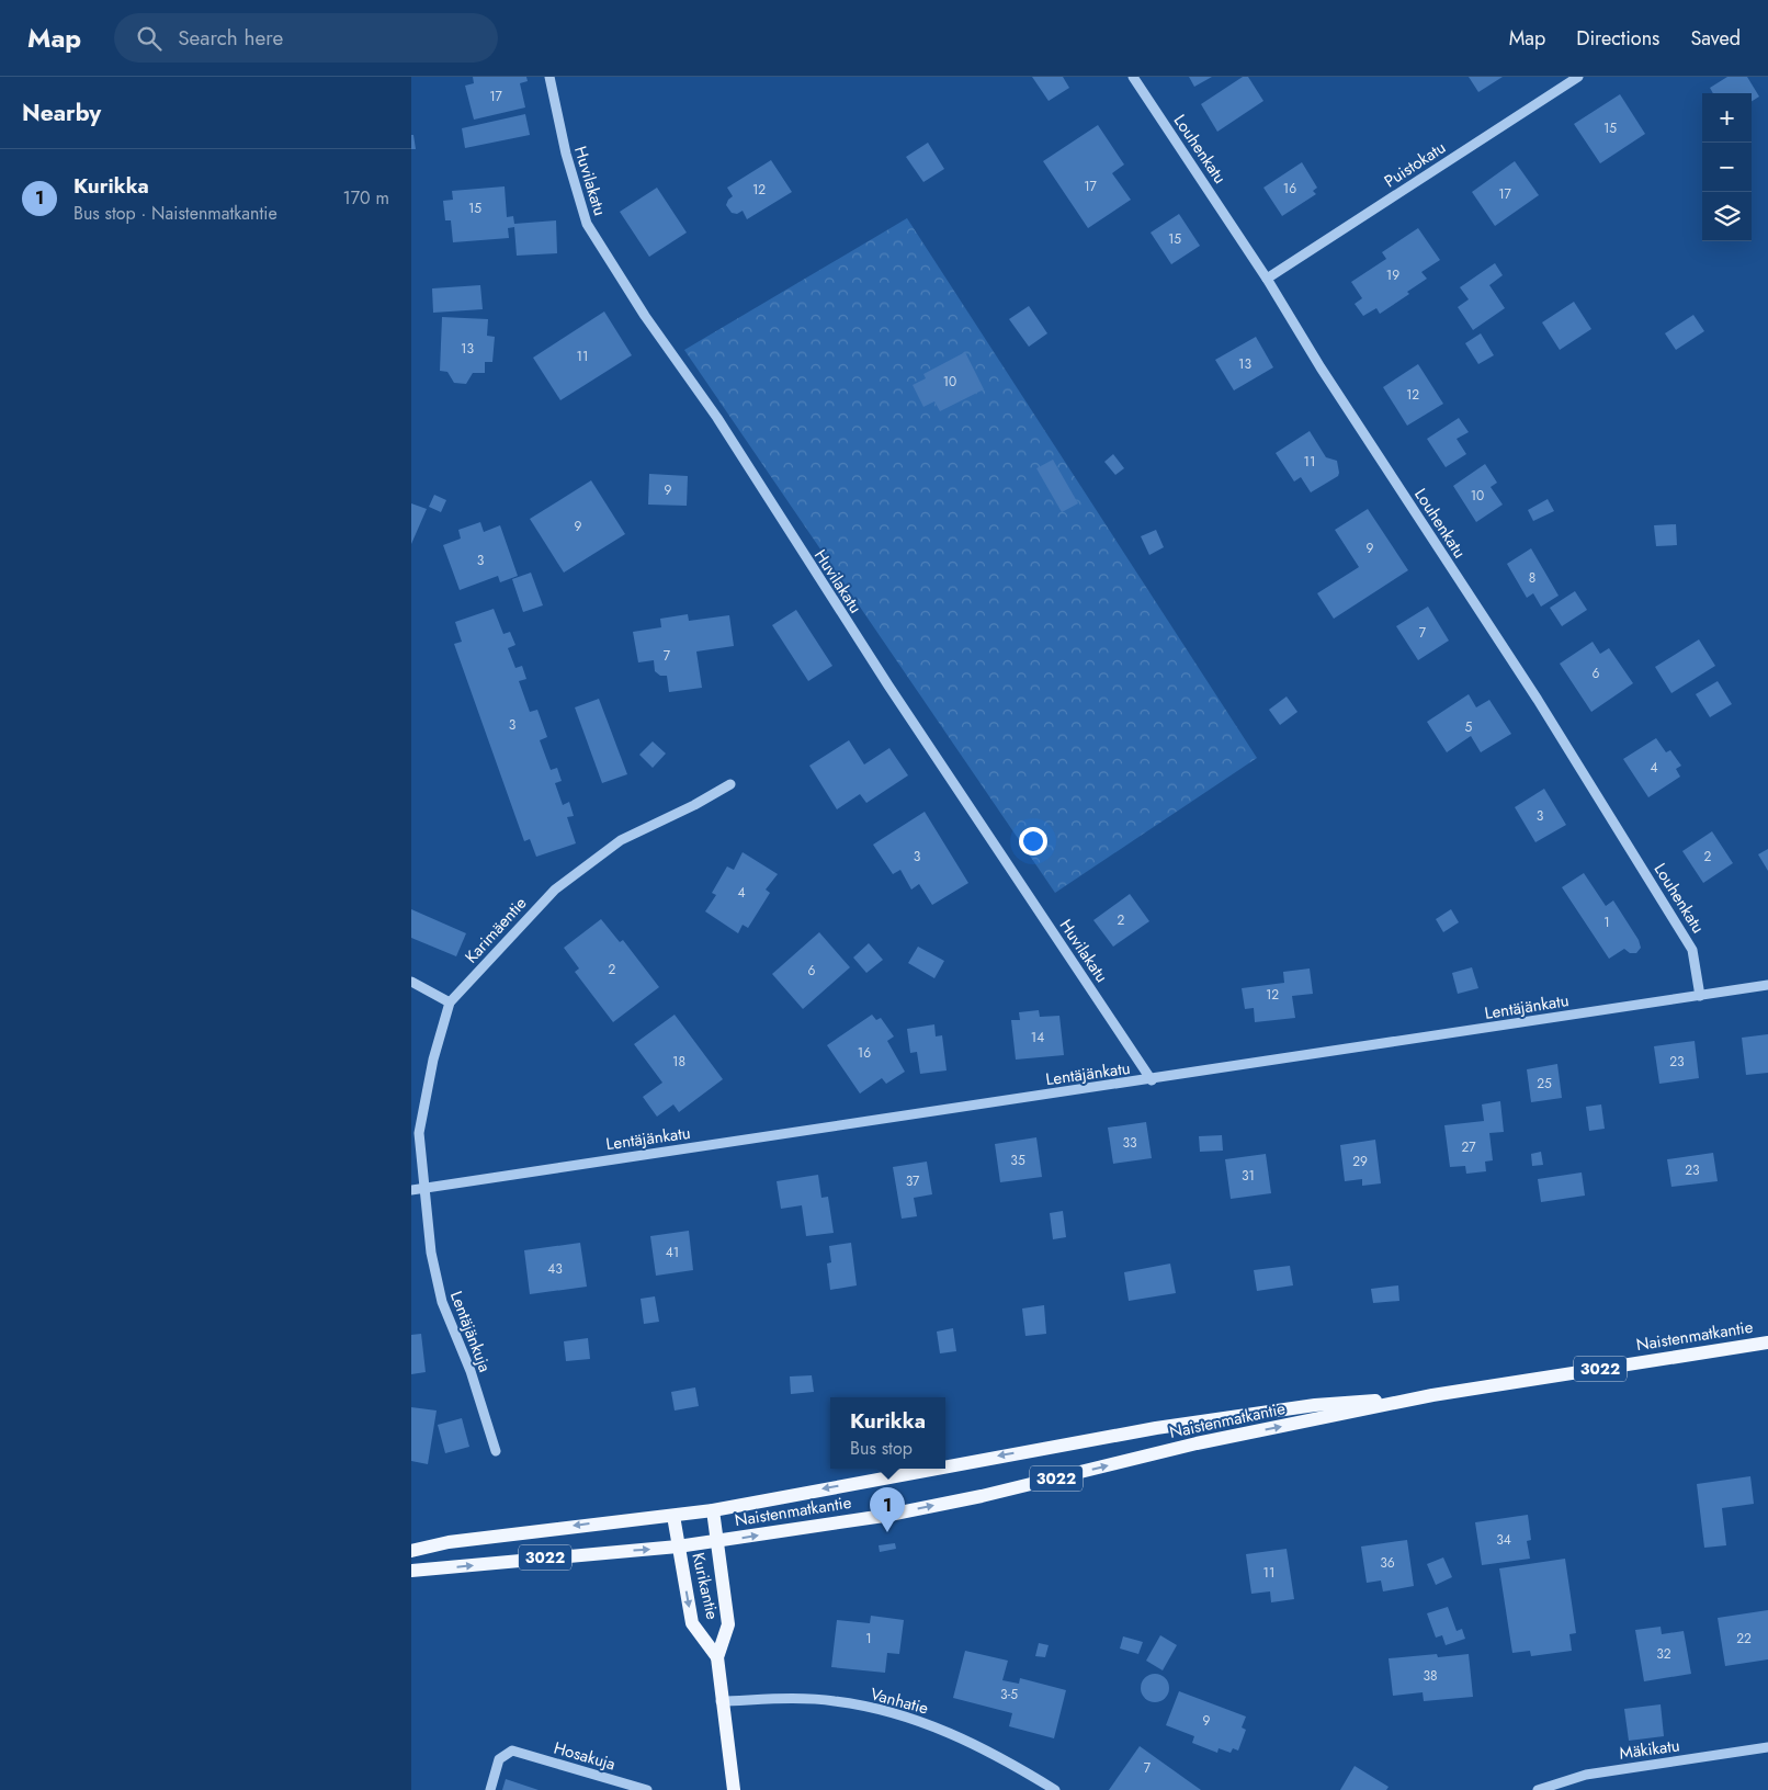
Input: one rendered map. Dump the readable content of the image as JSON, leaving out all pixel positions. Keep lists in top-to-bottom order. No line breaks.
{"streets":{"main road":["Naistenmatkantie","3022","Kurikantie"],"street":["Louhenkatu","Puistokatu","Huvilakatu","Karimäentie","Lentäjänkatu","Lentäjänkuja","Vanhatie","Mäkikatu","Hosakuja"]},"crossings":[["Louhenkatu","Puistokatu"],["Louhenkatu","Lentäjänkatu"],["Huvilakatu","Lentäjänkatu"],["Karimäentie","Lentäjänkatu"],["Karimäentie","Lentäjänkuja"],["Lentäjänkatu","Lentäjänkuja"],["Naistenmatkantie","Kurikantie"],["Kurikantie","Vanhatie"]],"house_numbers":["17","15","17","16","12","17","15","15","19","13","11","13","10","12","11","9","10","9","9","3","8","7","7","6","3","5","4","3","3","2","4","2","1","2","6","12","14","16","18","23","25","33","27","35","29","23","31","37","41","43","34","36","11","1","22","32","38","3-5","9","7"],"page":{"header":"Map","search":"Search here","nav":["Map","Directions","Saved"],"heading":"Nearby","map_buttons":["+","−"],"list":[{"mark":"1","name":"Kurikka","note":"Bus stop · Naistenmatkantie","value":"170 m"}],"popup":["Kurikka","Bus stop"],"pins":"1"}}
